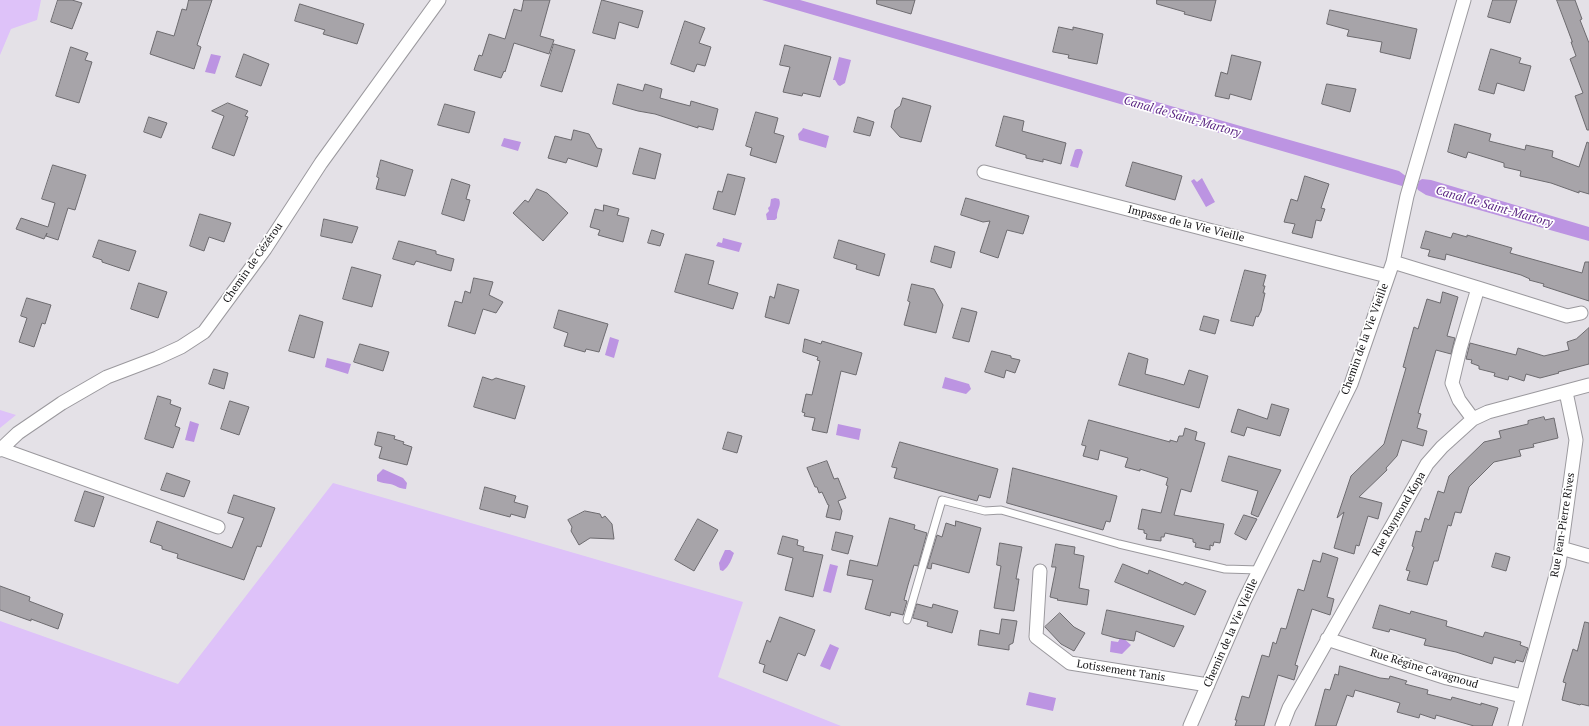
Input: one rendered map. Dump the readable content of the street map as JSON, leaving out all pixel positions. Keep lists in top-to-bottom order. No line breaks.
{"streets":{"street":["Impasse de la Vie Vieille","Chemin de Cézérou","Chemin de la Vie Vieille","Rue Raymond Kopa","Rue Jean-Pierre Rives","Rue Régine Cavagnoud","Lotissement Tanis"]},"crossings":[["Impasse de la Vie Vieille","Chemin de la Vie Vieille"],["Chemin de la Vie Vieille","Lotissement Tanis"],["Rue Raymond Kopa","Rue Jean-Pierre Rives"],["Rue Raymond Kopa","Rue Régine Cavagnoud"],["Rue Jean-Pierre Rives","Rue Régine Cavagnoud"]],"water":["Canal de Saint-Martory"]}
